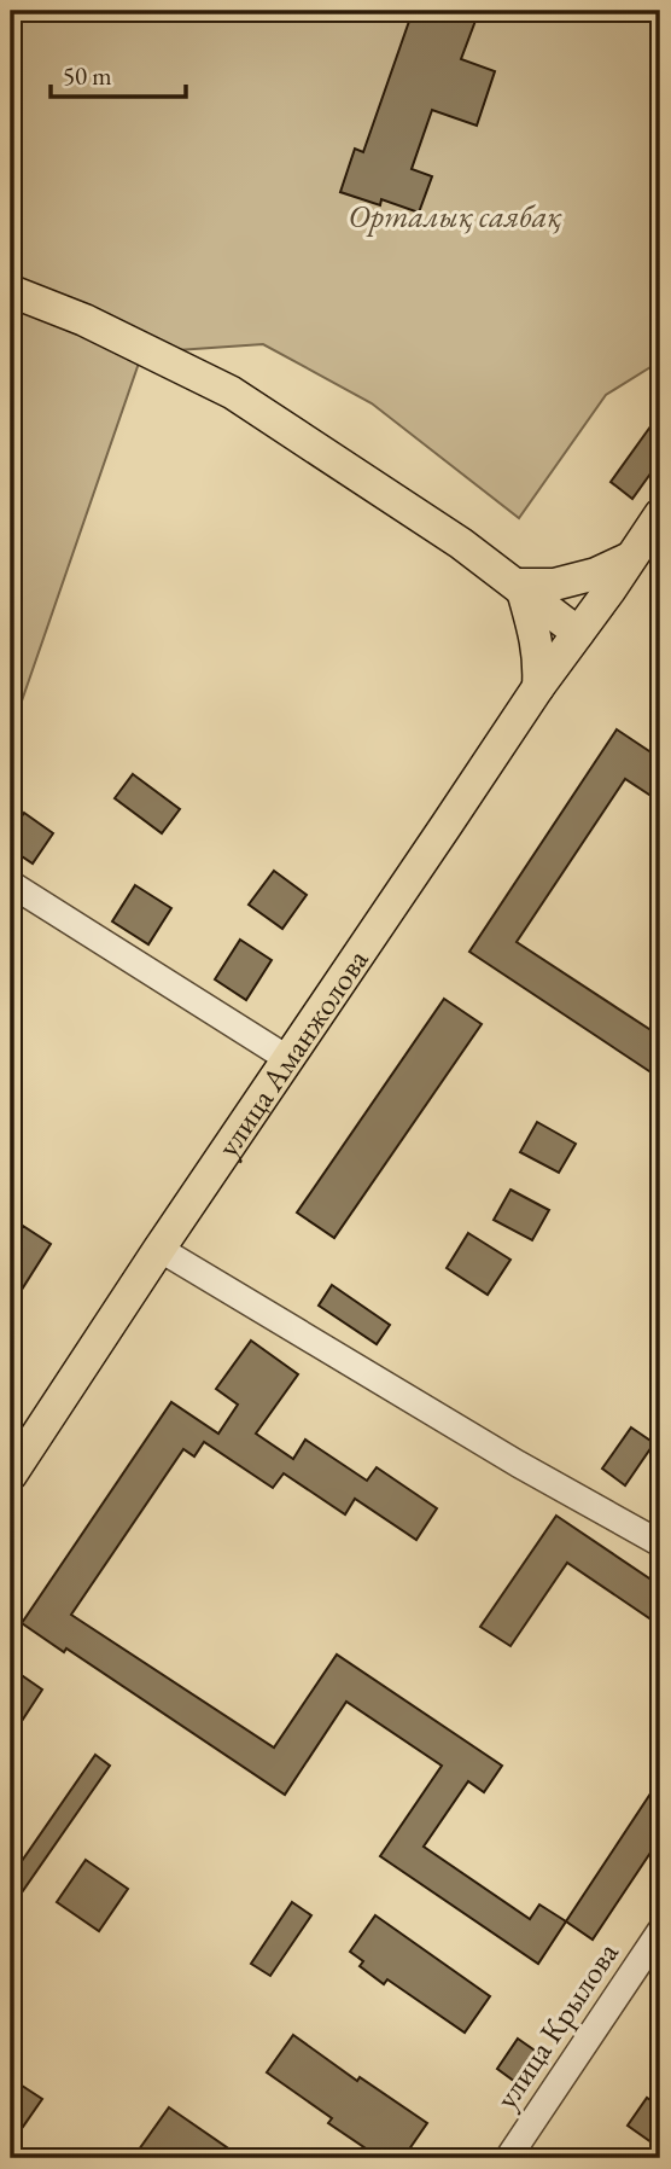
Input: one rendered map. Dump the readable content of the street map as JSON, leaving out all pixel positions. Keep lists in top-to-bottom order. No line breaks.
{"streets":{"main road":["улица Аманжолова"],"street":["улица Крылова"]},"parks":["Орталық саябақ"],"scale_bar":"50 m"}
